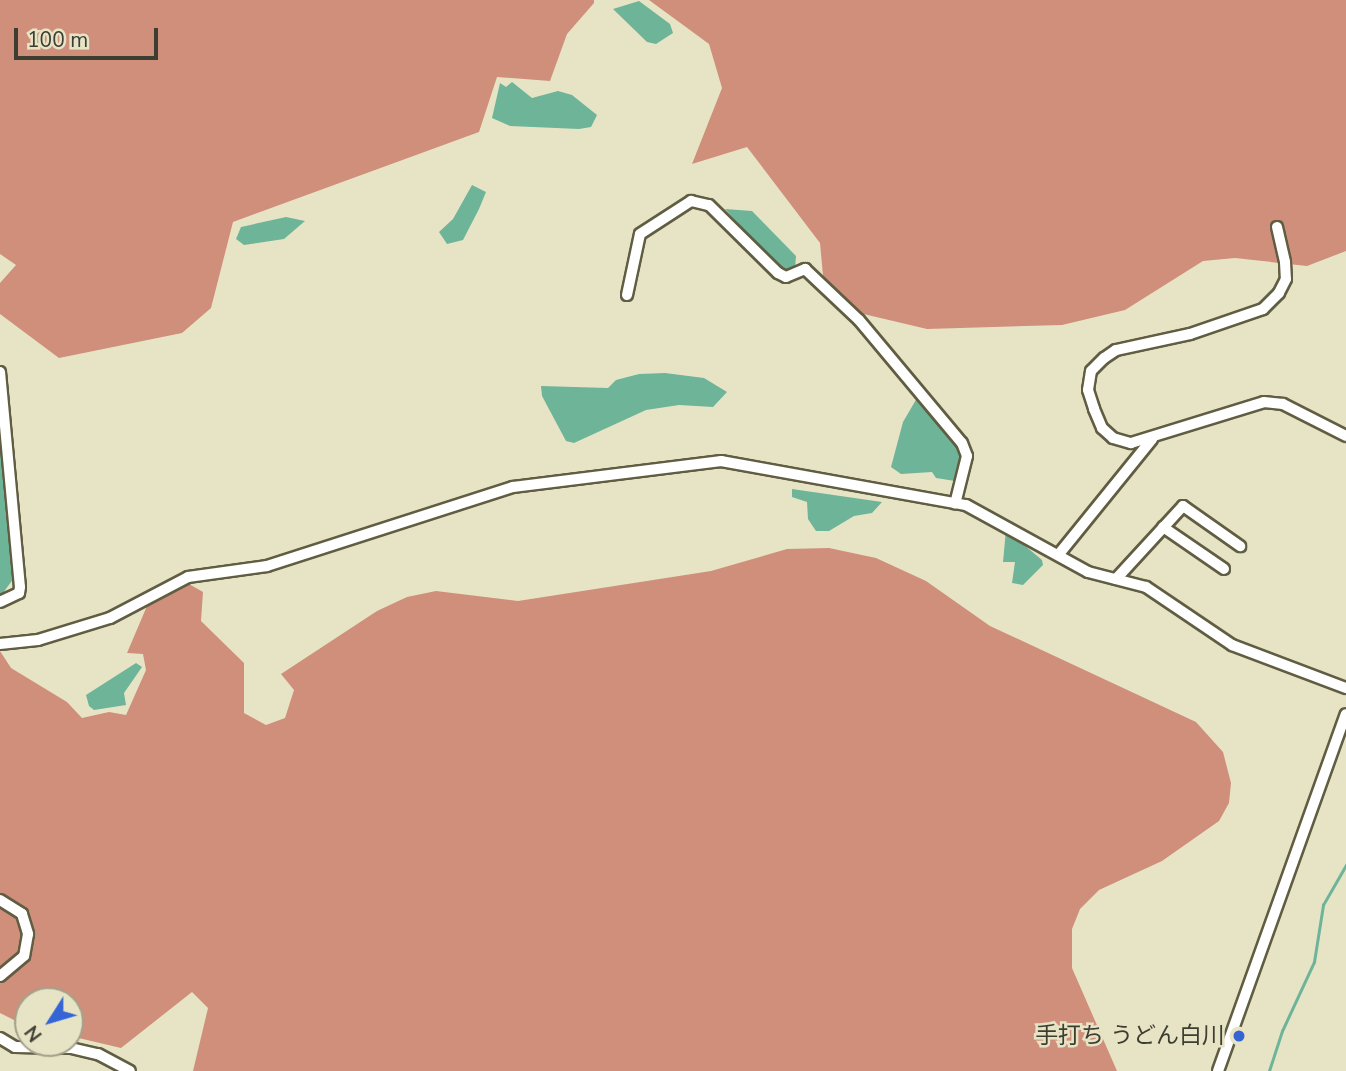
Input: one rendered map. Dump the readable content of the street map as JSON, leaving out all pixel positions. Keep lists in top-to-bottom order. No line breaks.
{"places":["手打ち うどん白川"],"scale_bar":"100 m","north":"bottom left"}
